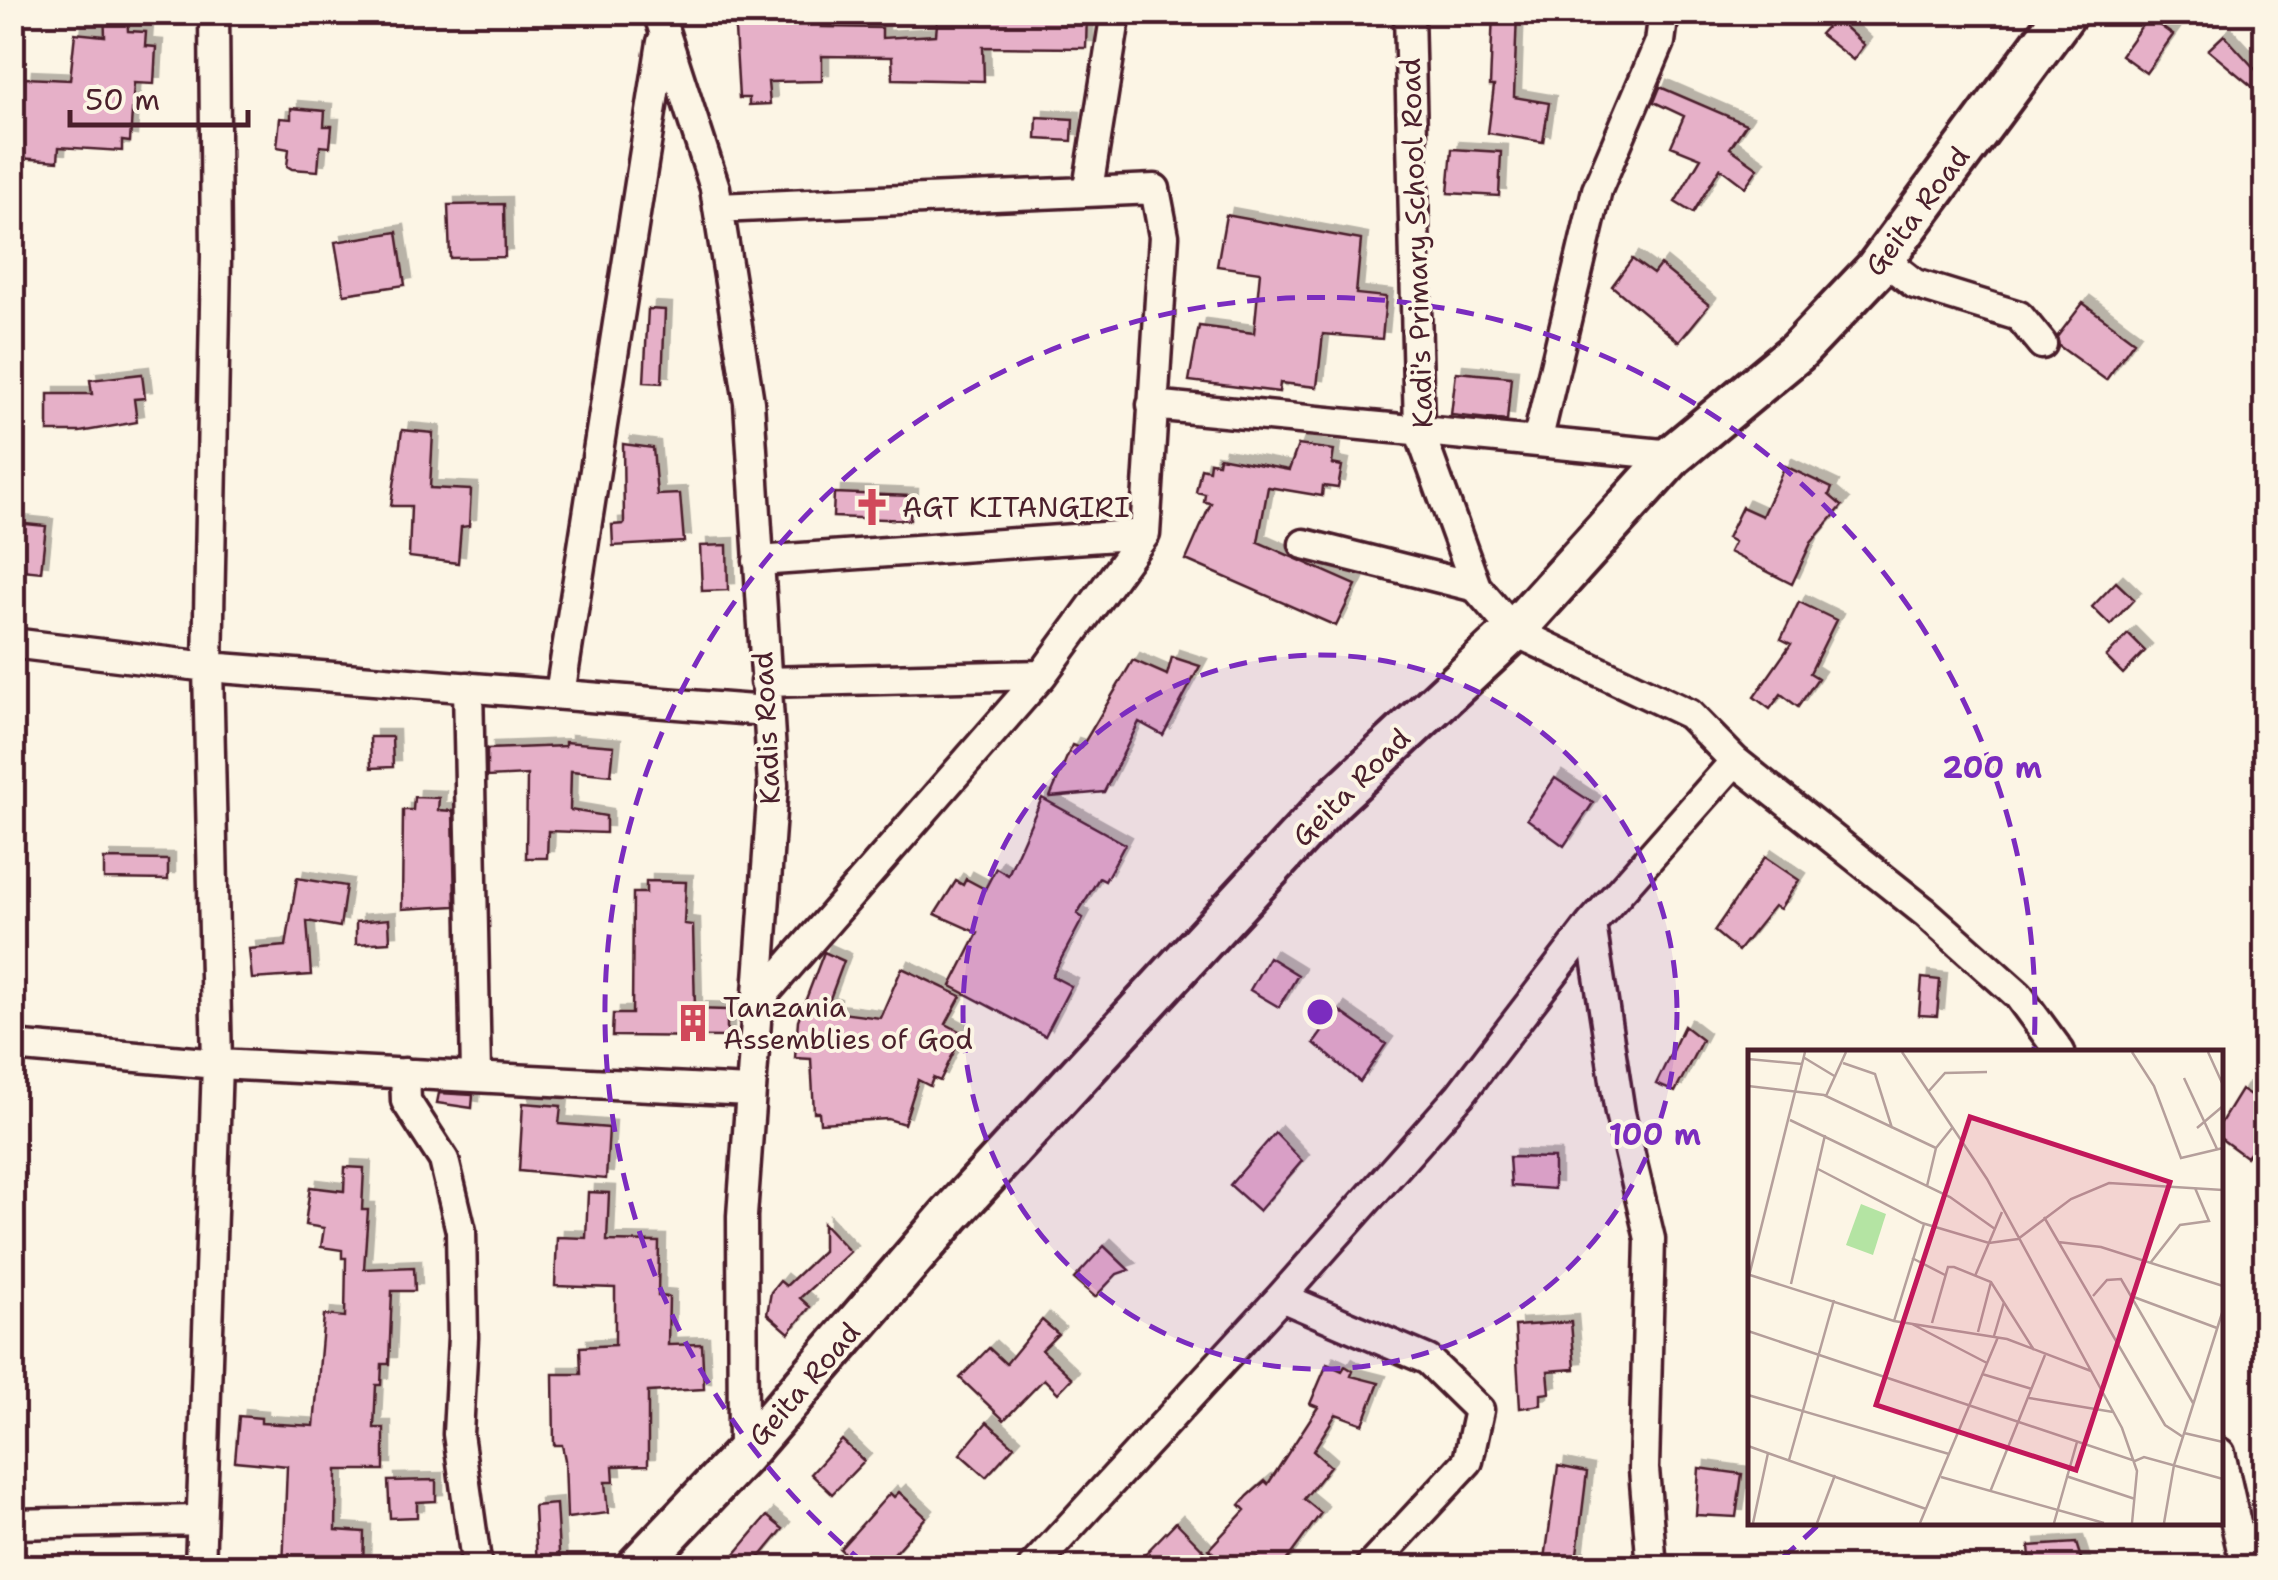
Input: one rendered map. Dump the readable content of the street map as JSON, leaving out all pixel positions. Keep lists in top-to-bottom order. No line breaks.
{"streets":{"main road":["Geita Road"],"street":["Kadi's Primary School Road","Kadis Road"]},"crossings":[["Geita Road","Kadi's Primary School Road"],["Geita Road","Kadis Road"]],"places":{"church":["AGT KITANGIRI"],"building":["Tanzania Assemblies of God"]},"scale_bar":"50 m","rings":["200 m","100 m"]}
